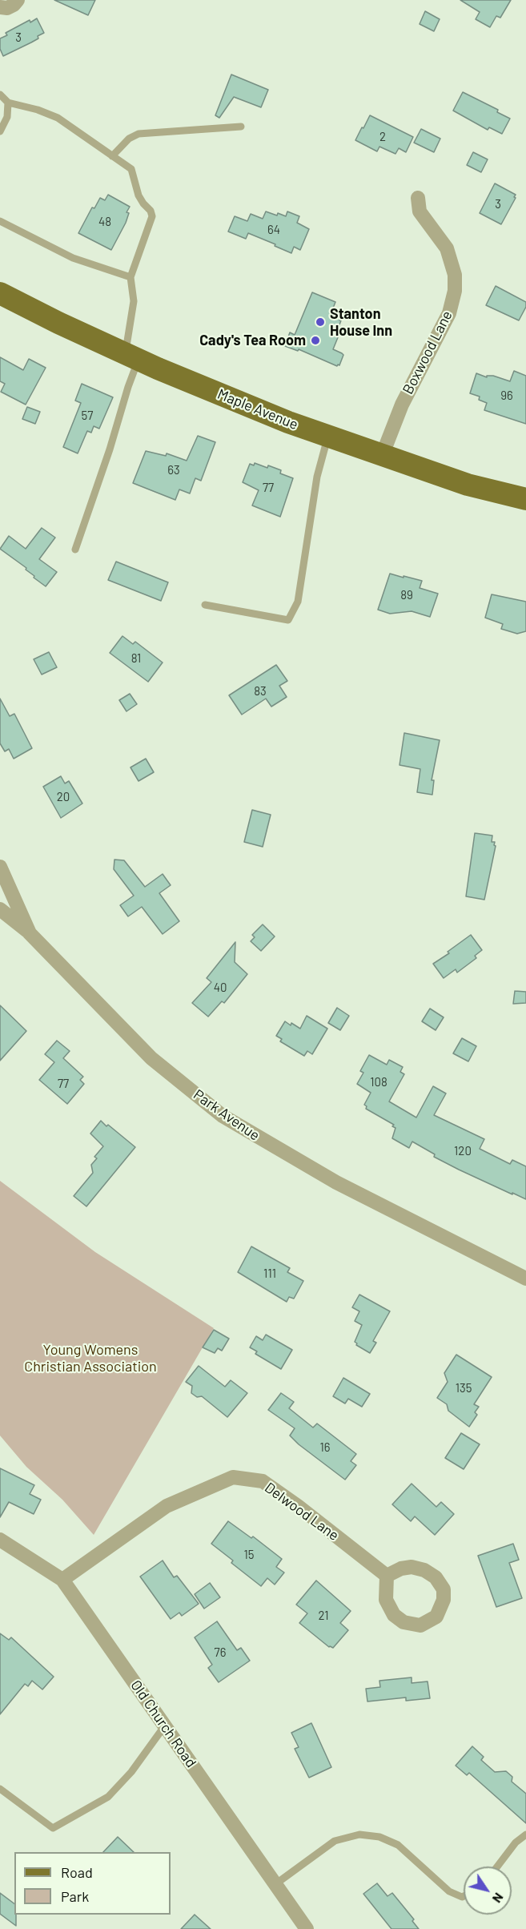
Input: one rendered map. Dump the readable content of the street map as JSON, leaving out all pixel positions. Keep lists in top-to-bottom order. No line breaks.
{"streets":{"main road":["Maple Avenue"],"street":["Boxwood Lane","Park Avenue","Delwood Lane","Old Church Road"]},"crossings":[["Boxwood Lane","Maple Avenue"],["Delwood Lane","Old Church Road"]],"parks":["Young Womens Christian Association"],"places":["Stanton House Inn","Cady's Tea Room"],"house_numbers":["3","2","3","48","64","96","57","63","77","89","81","83","20","40","108","77","120","111","135","16","15","21","76"],"legend":["Road","Park"],"north":"bottom right"}
